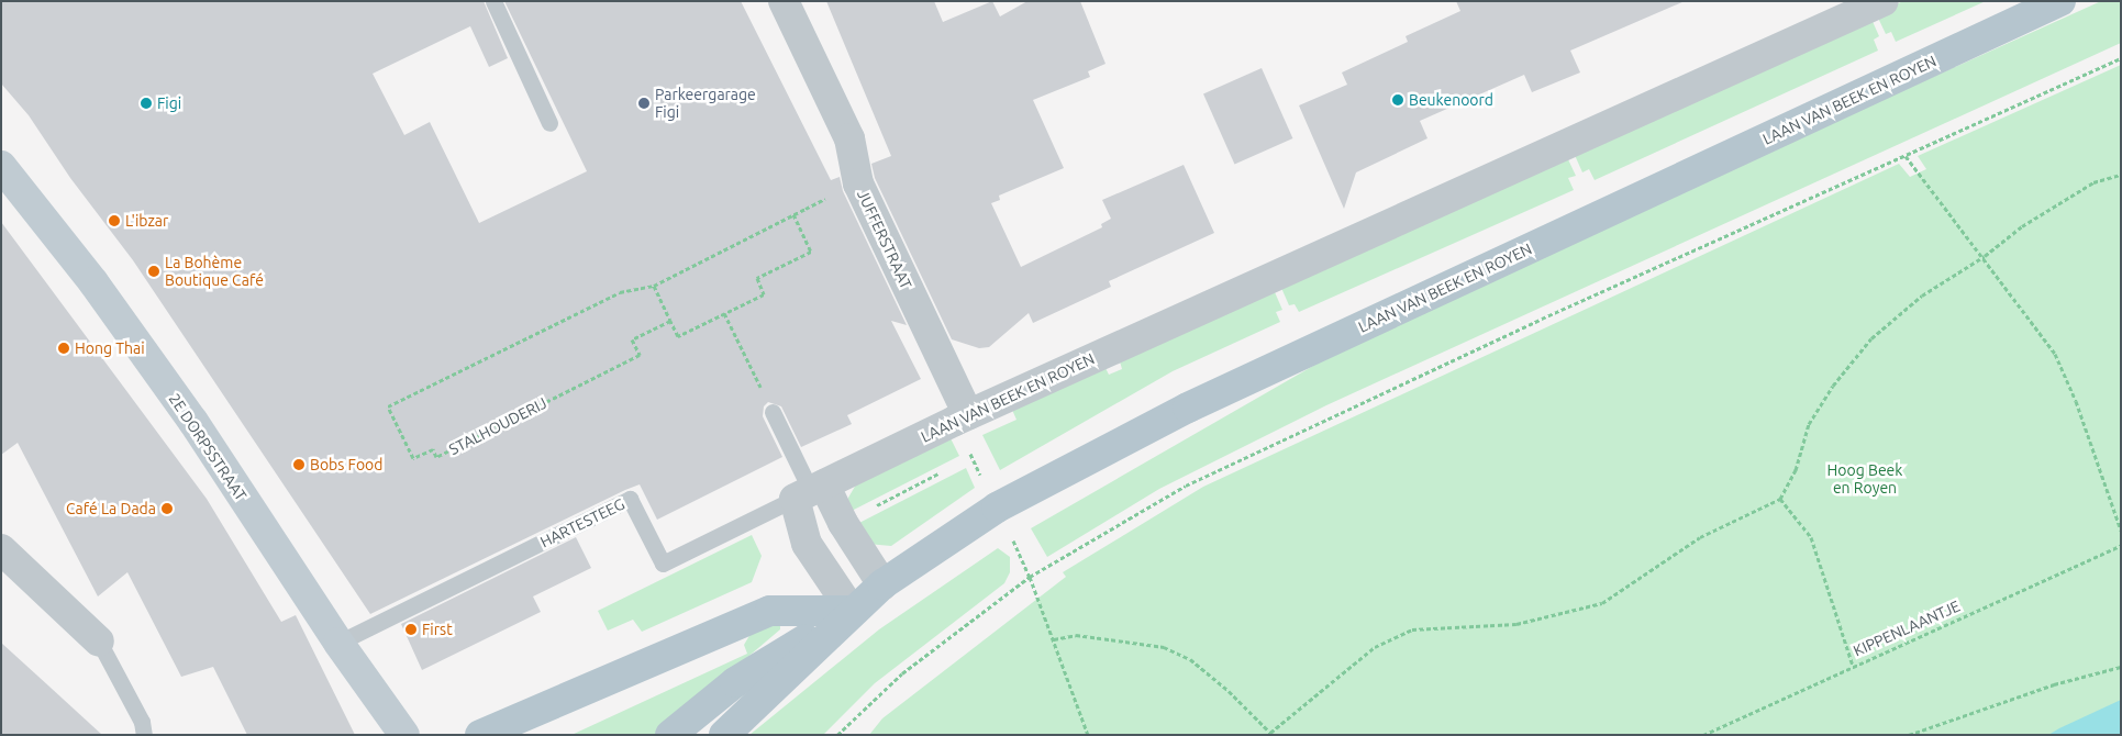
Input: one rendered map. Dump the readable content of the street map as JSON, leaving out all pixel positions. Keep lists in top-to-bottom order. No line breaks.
{"streets":{"main road":["LAAN VAN BEEK EN ROYEN","2E DORPSSTRAAT"],"street":["JUFFERSTRAAT"],"lane":["HARTESTEEG"],"path":["STALHOUDERIJ","KIPPENLAANTJE"]},"crossings":[["LAAN VAN BEEK EN ROYEN","JUFFERSTRAAT"],["LAAN VAN BEEK EN ROYEN","HARTESTEEG"],["2E DORPSSTRAAT","HARTESTEEG"]],"parks":["Hoog Beek en Royen"],"places":["Beukenoord","Figi","Parkeergarage Figi","L'ibzar","La Bohème Boutique Café","Hong Thai","Bobs Food","Café La Dada","First"]}
